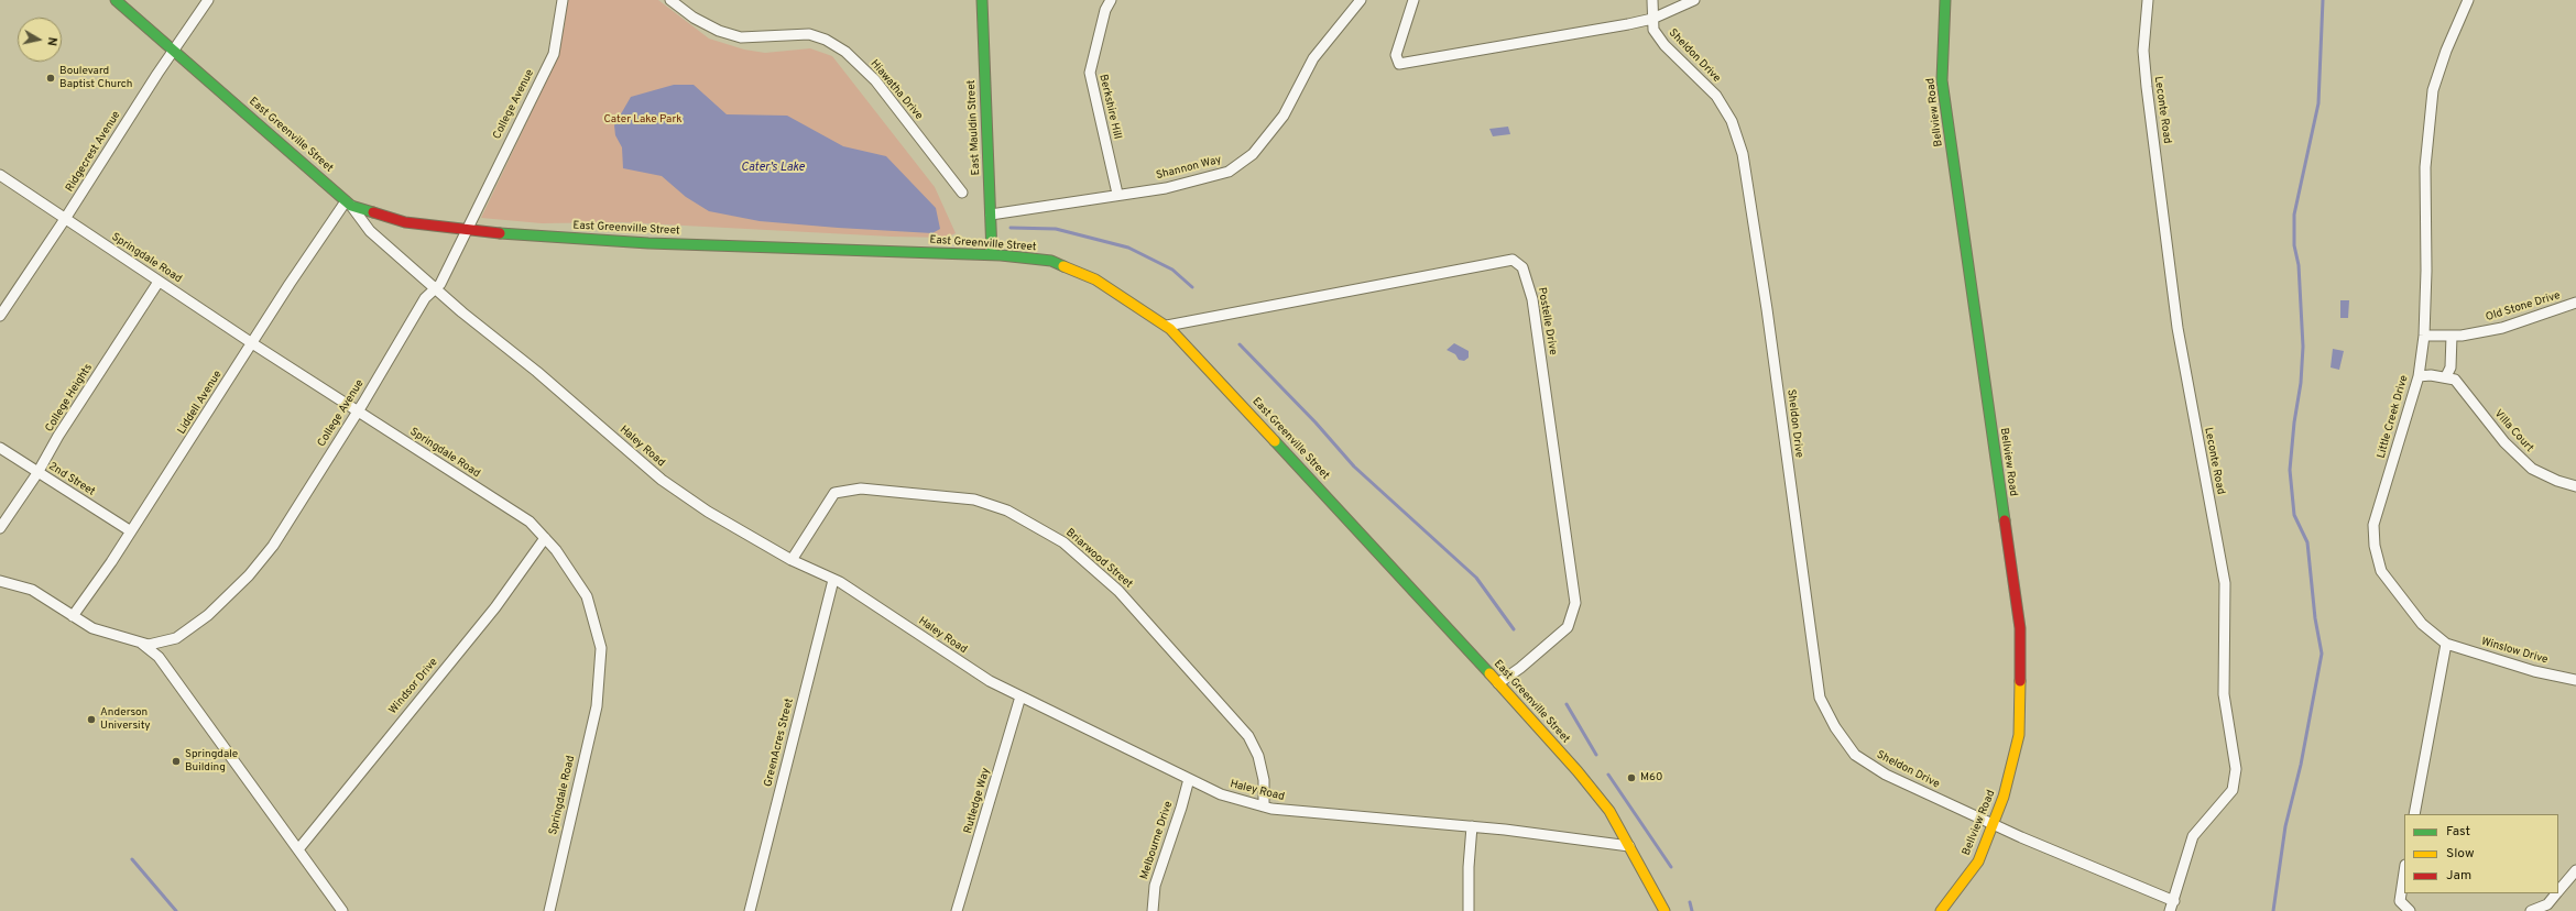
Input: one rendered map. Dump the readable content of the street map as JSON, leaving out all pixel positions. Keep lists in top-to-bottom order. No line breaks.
{"streets":{"main road":["Bellview Road","East Mauldin Street","East Greenville Street"],"street":["Sheldon Drive","Hiawatha Drive","College Avenue","Berkshire Hill","Leconte Road","Ridgecrest Avenue","Shannon Way","Springdale Road","Old Stone Drive","Postelle Drive","College Heights","Liddell Avenue","Little Creek Drive","Villa Court","Haley Road","2nd Street","Briarwood Street","Winslow Drive","Windsor Drive","GreenAcres Street","Rutledge Way","Melbourne Drive"]},"crossings":[["Sheldon Drive","Leconte Road"],["Sheldon Drive","Bellview Road"],["College Avenue","East Greenville Street"],["College Avenue","Springdale Road"],["College Avenue","Liddell Avenue"],["College Avenue","Haley Road"],["Berkshire Hill","Shannon Way"],["East Mauldin Street","East Greenville Street"],["East Mauldin Street","Shannon Way"],["East Greenville Street","Ridgecrest Avenue"],["East Greenville Street","Postelle Drive"],["East Greenville Street","Liddell Avenue"],["East Greenville Street","Haley Road"],["Ridgecrest Avenue","Springdale Road"],["Springdale Road","College Heights"],["Springdale Road","Liddell Avenue"],["Springdale Road","Windsor Drive"],["Old Stone Drive","Little Creek Drive"],["College Heights","2nd Street"],["Liddell Avenue","Haley Road"],["Liddell Avenue","2nd Street"],["Little Creek Drive","Winslow Drive"],["Haley Road","Briarwood Street"],["Haley Road","GreenAcres Street"],["Haley Road","Rutledge Way"],["Haley Road","Melbourne Drive"]],"water":["Cater’s Lake"],"parks":["Cater Lake Park"],"places":["Boulevard Baptist Church","Anderson University","Springdale Building","M60"],"legend":["Fast","Slow","Jam"],"north":"right"}
